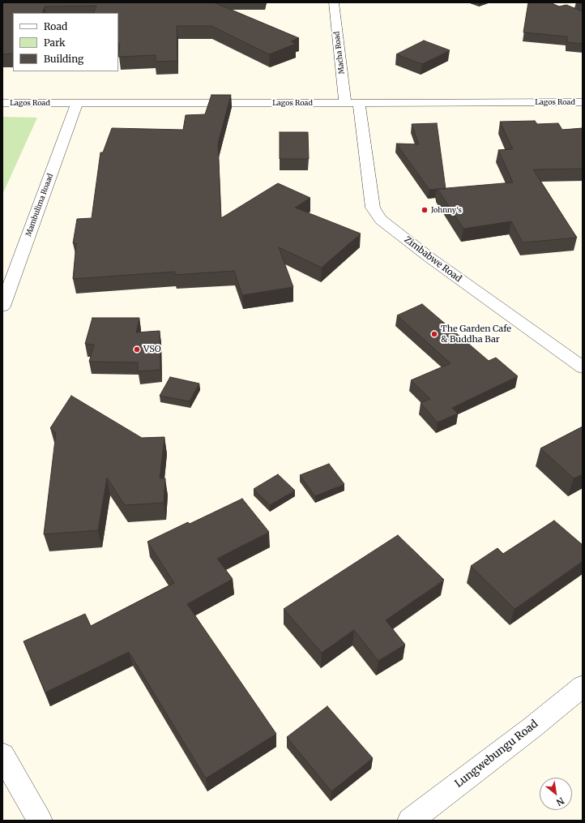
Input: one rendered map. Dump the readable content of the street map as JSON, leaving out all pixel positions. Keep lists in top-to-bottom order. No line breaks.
{"streets":{"street":["Macha Road","Lagos Road","Mambulima Roaad","Zimbabwe Road","Lungwebungu Road"]},"crossings":[["Macha Road","Lagos Road"],["Macha Road","Zimbabwe Road"],["Lagos Road","Mambulima Roaad"],["Lagos Road","Zimbabwe Road"]],"places":["Johnny’s","The Garden Cafe & Buddha Bar","VSO"],"legend":["Road","Park","Building"],"north":"bottom right"}
